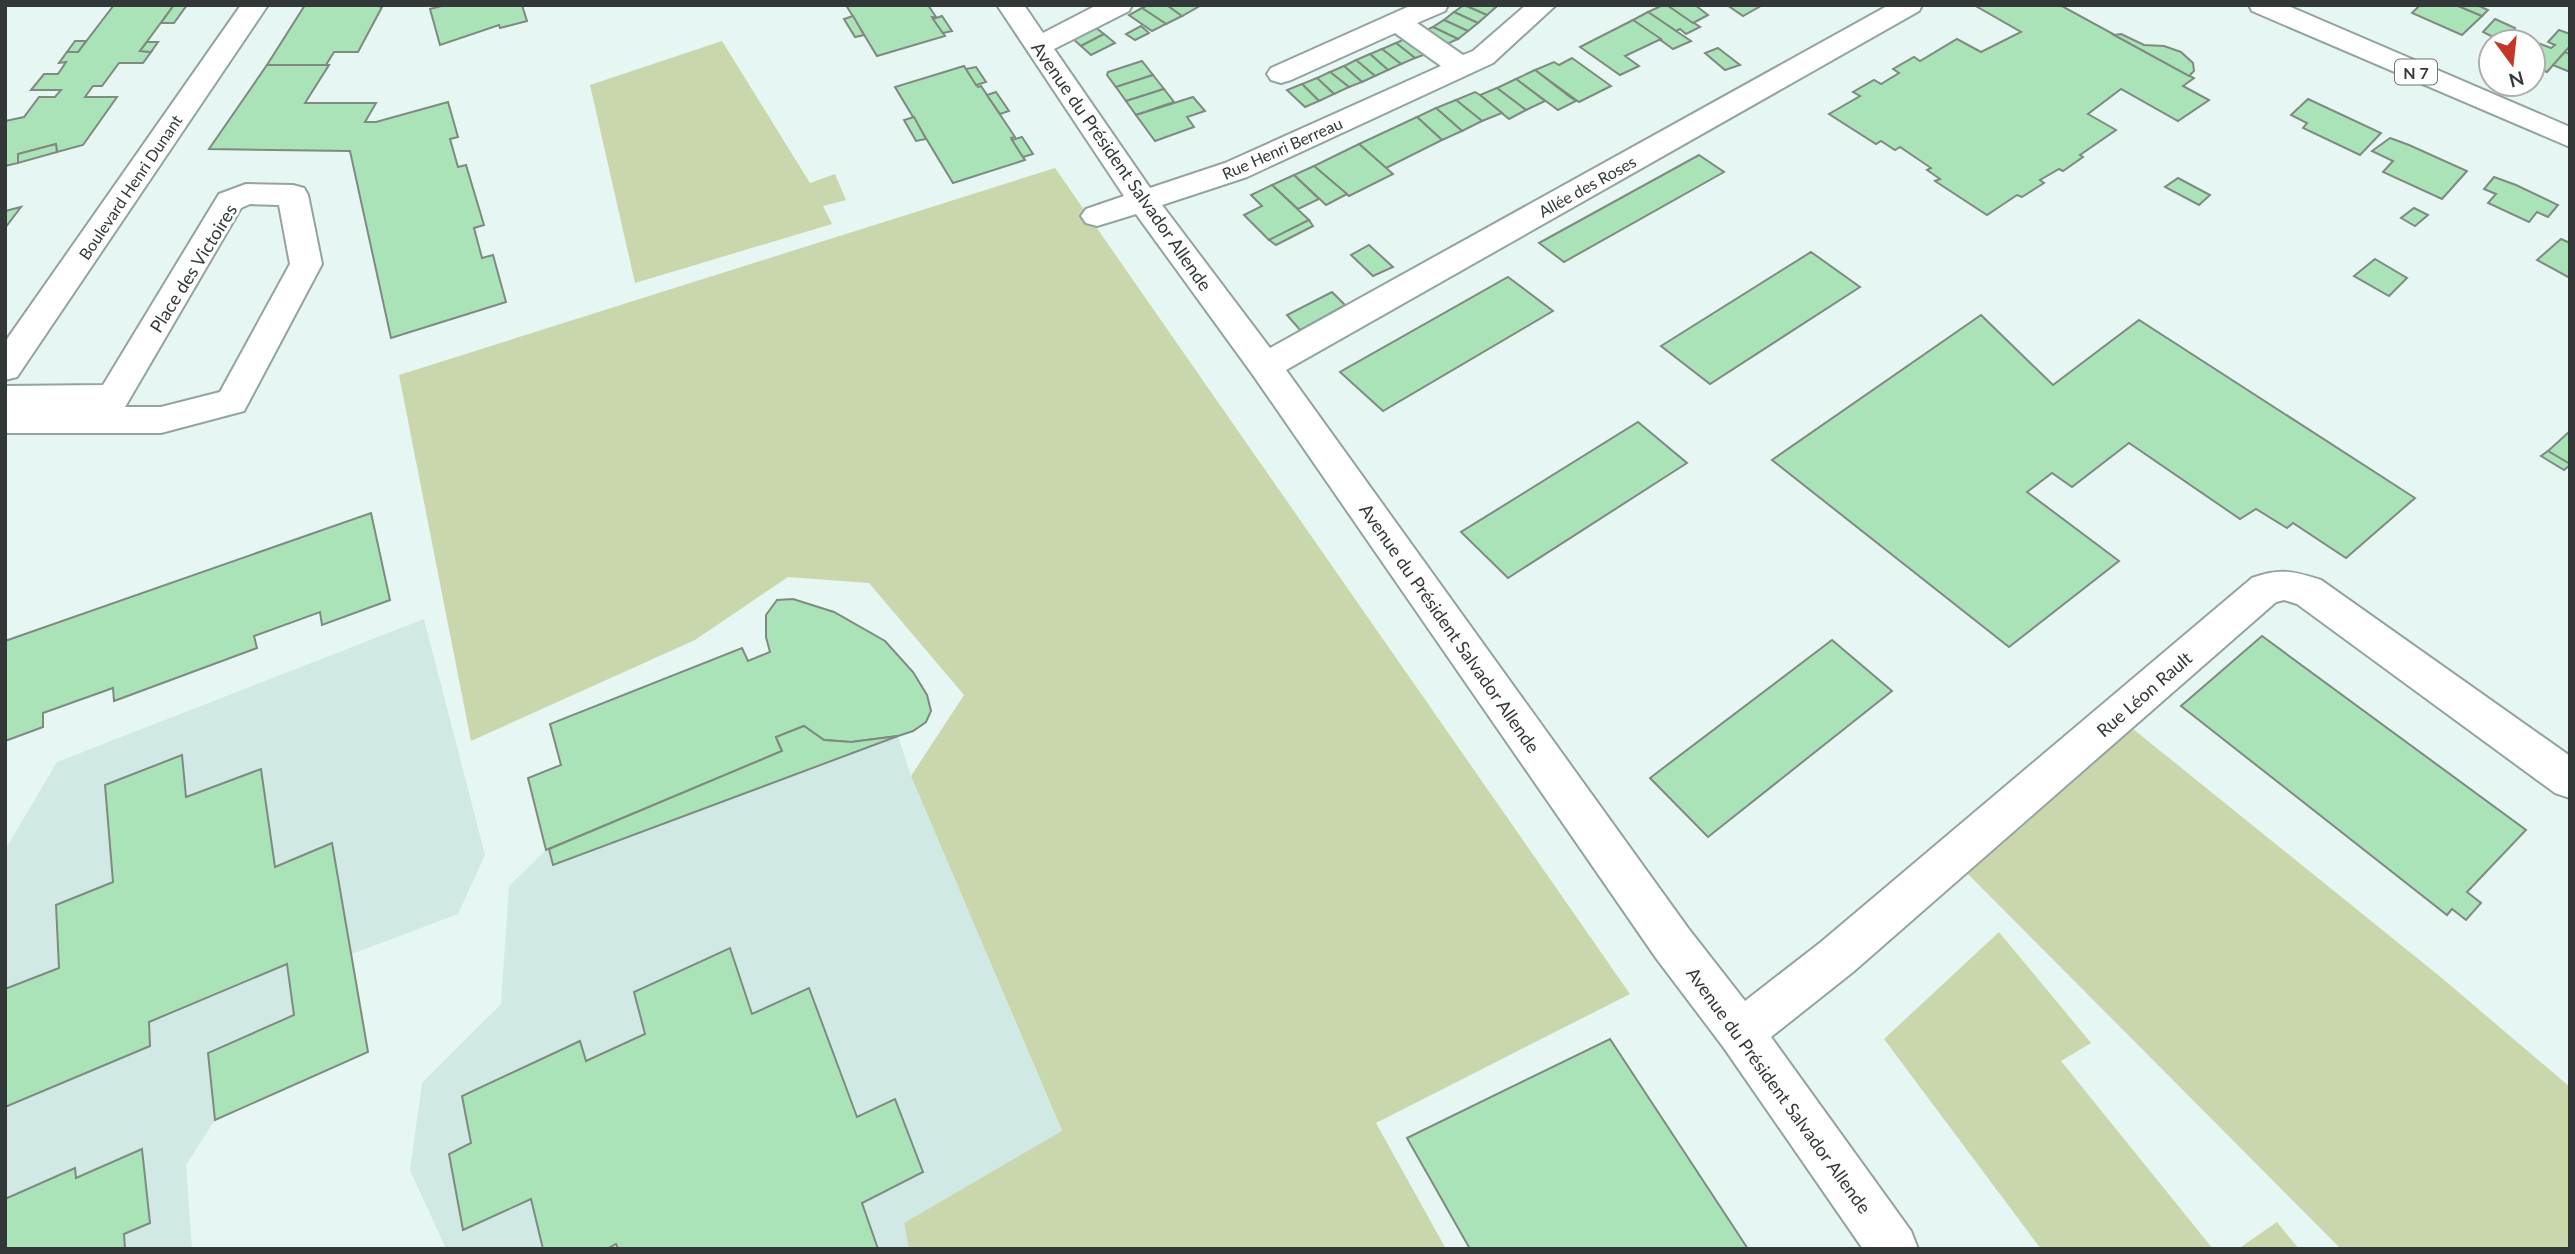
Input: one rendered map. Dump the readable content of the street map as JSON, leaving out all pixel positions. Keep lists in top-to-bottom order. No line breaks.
{"streets":{"street":["N 7","Rue Henri Berreau","Avenue du Président Salvador Allende","Allée des Roses","Boulevard Henri Dunant","Place des Victoires","Rue Léon Rault"]},"crossings":[["Rue Henri Berreau","Avenue du Président Salvador Allende"],["Avenue du Président Salvador Allende","Allée des Roses"],["Avenue du Président Salvador Allende","Rue Léon Rault"]],"north":"bottom"}
